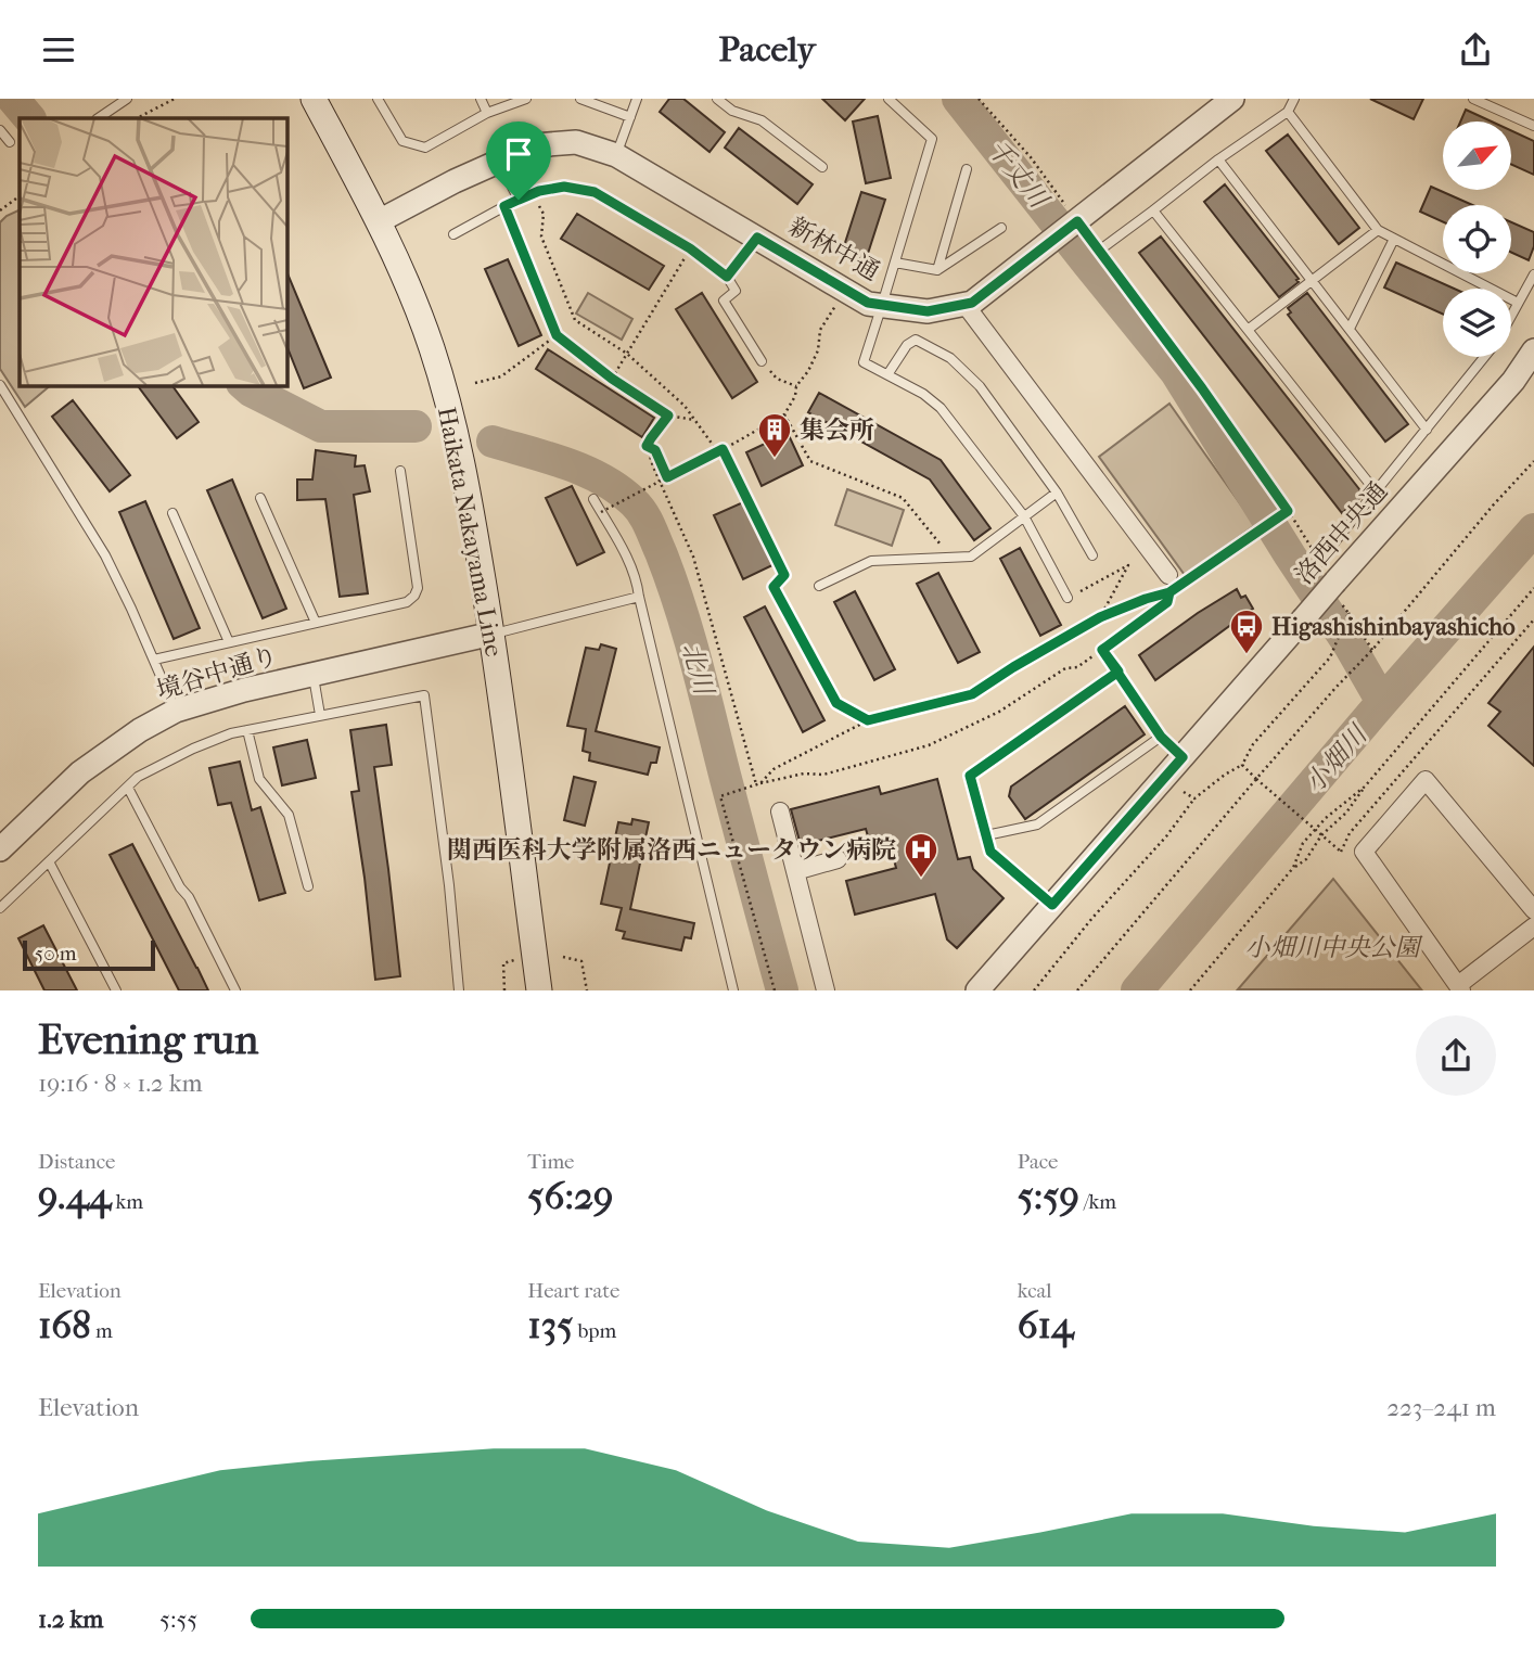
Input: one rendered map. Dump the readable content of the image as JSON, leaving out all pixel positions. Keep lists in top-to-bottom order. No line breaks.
{"streets":{"main road":["Haikata Nakayama Line"],"street":["新林中通","洛西中央通","境谷中通り"]},"crossings":[["新林中通","Haikata Nakayama Line"],["Haikata Nakayama Line","境谷中通り"]],"water":["千丈川","北川","小畑川"],"parks":["小畑川中央公園"],"places":{"building":["集会所"],"bus stop":["Higashishinbayashicho"],"hospital":["関西医科大学附属洛西ニュータウン病院"]},"scale_bar":"50 m","north":"top right","page":{"header":"Pacely","scale":"50 m","heading":["Evening run","19:16 · 8 × 1.2 km"],"stats":[["Distance","9.44 km"],["Time","56:29"],["Pace","5:59 /km"],["Elevation","168 m"],["Heart rate","135 bpm"],["kcal","614"]],"chart":["Elevation","223–241 m"],"list":[{"name":"1.2 km","note":"5:55"}]}}
